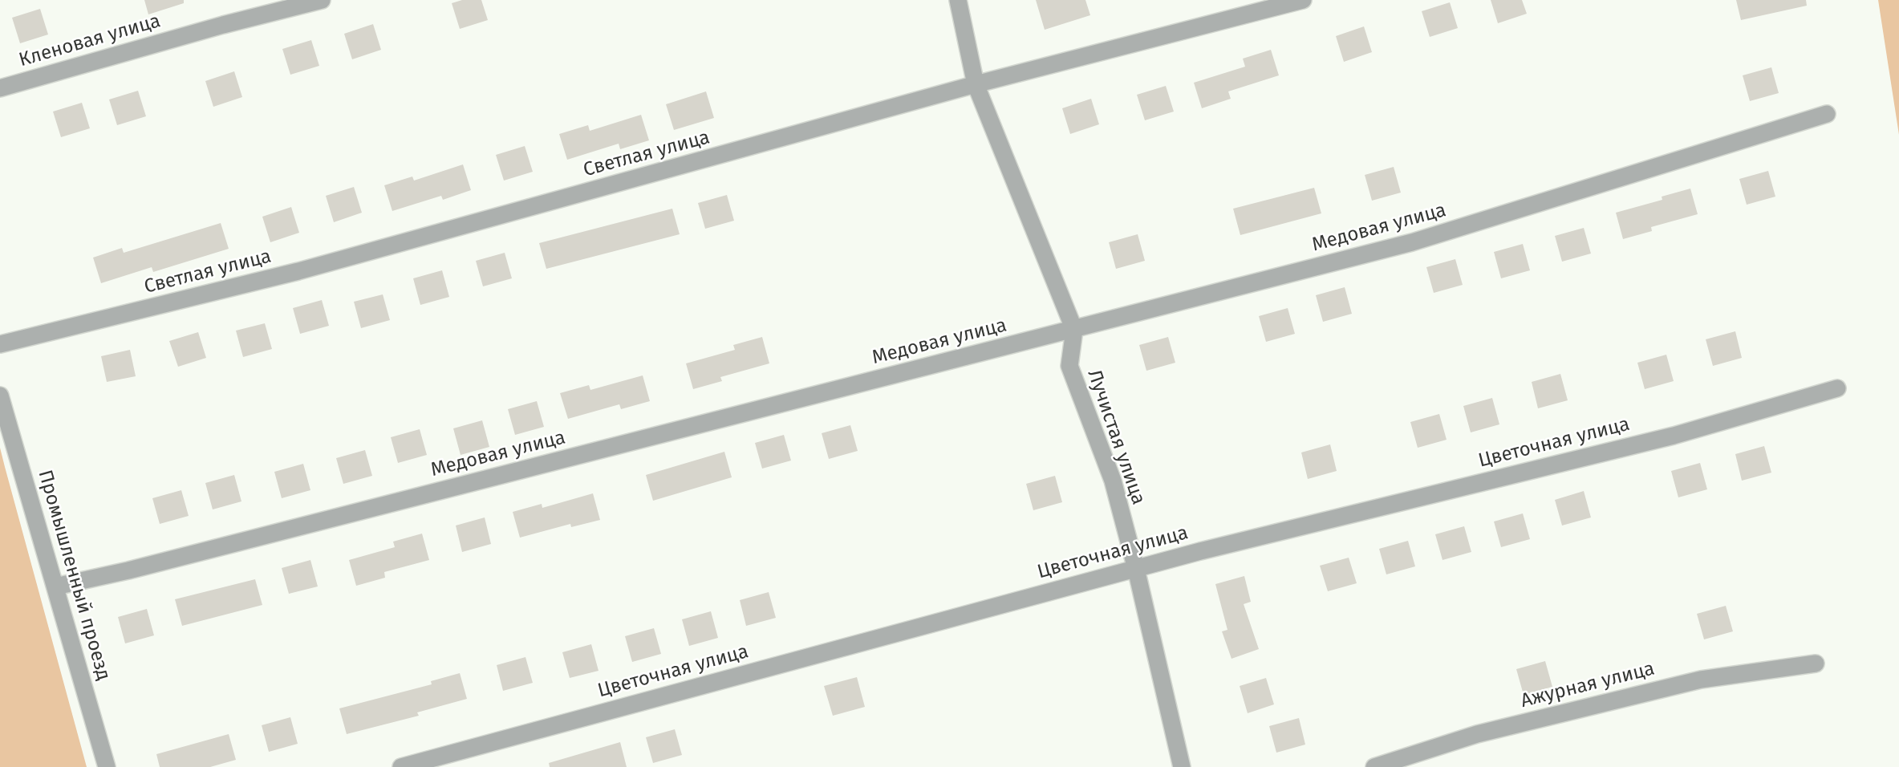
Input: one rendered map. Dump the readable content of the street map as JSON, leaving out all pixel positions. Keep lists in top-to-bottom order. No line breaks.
{"streets":{"street":["Кленовая улица","Светлая улица","Медовая улица","Лучистая улица","Цветочная улица","Промышленный проезд","Ажурная улица"]},"crossings":[["Светлая улица","Лучистая улица"],["Медовая улица","Лучистая улица"],["Медовая улица","Промышленный проезд"],["Лучистая улица","Цветочная улица"]]}
